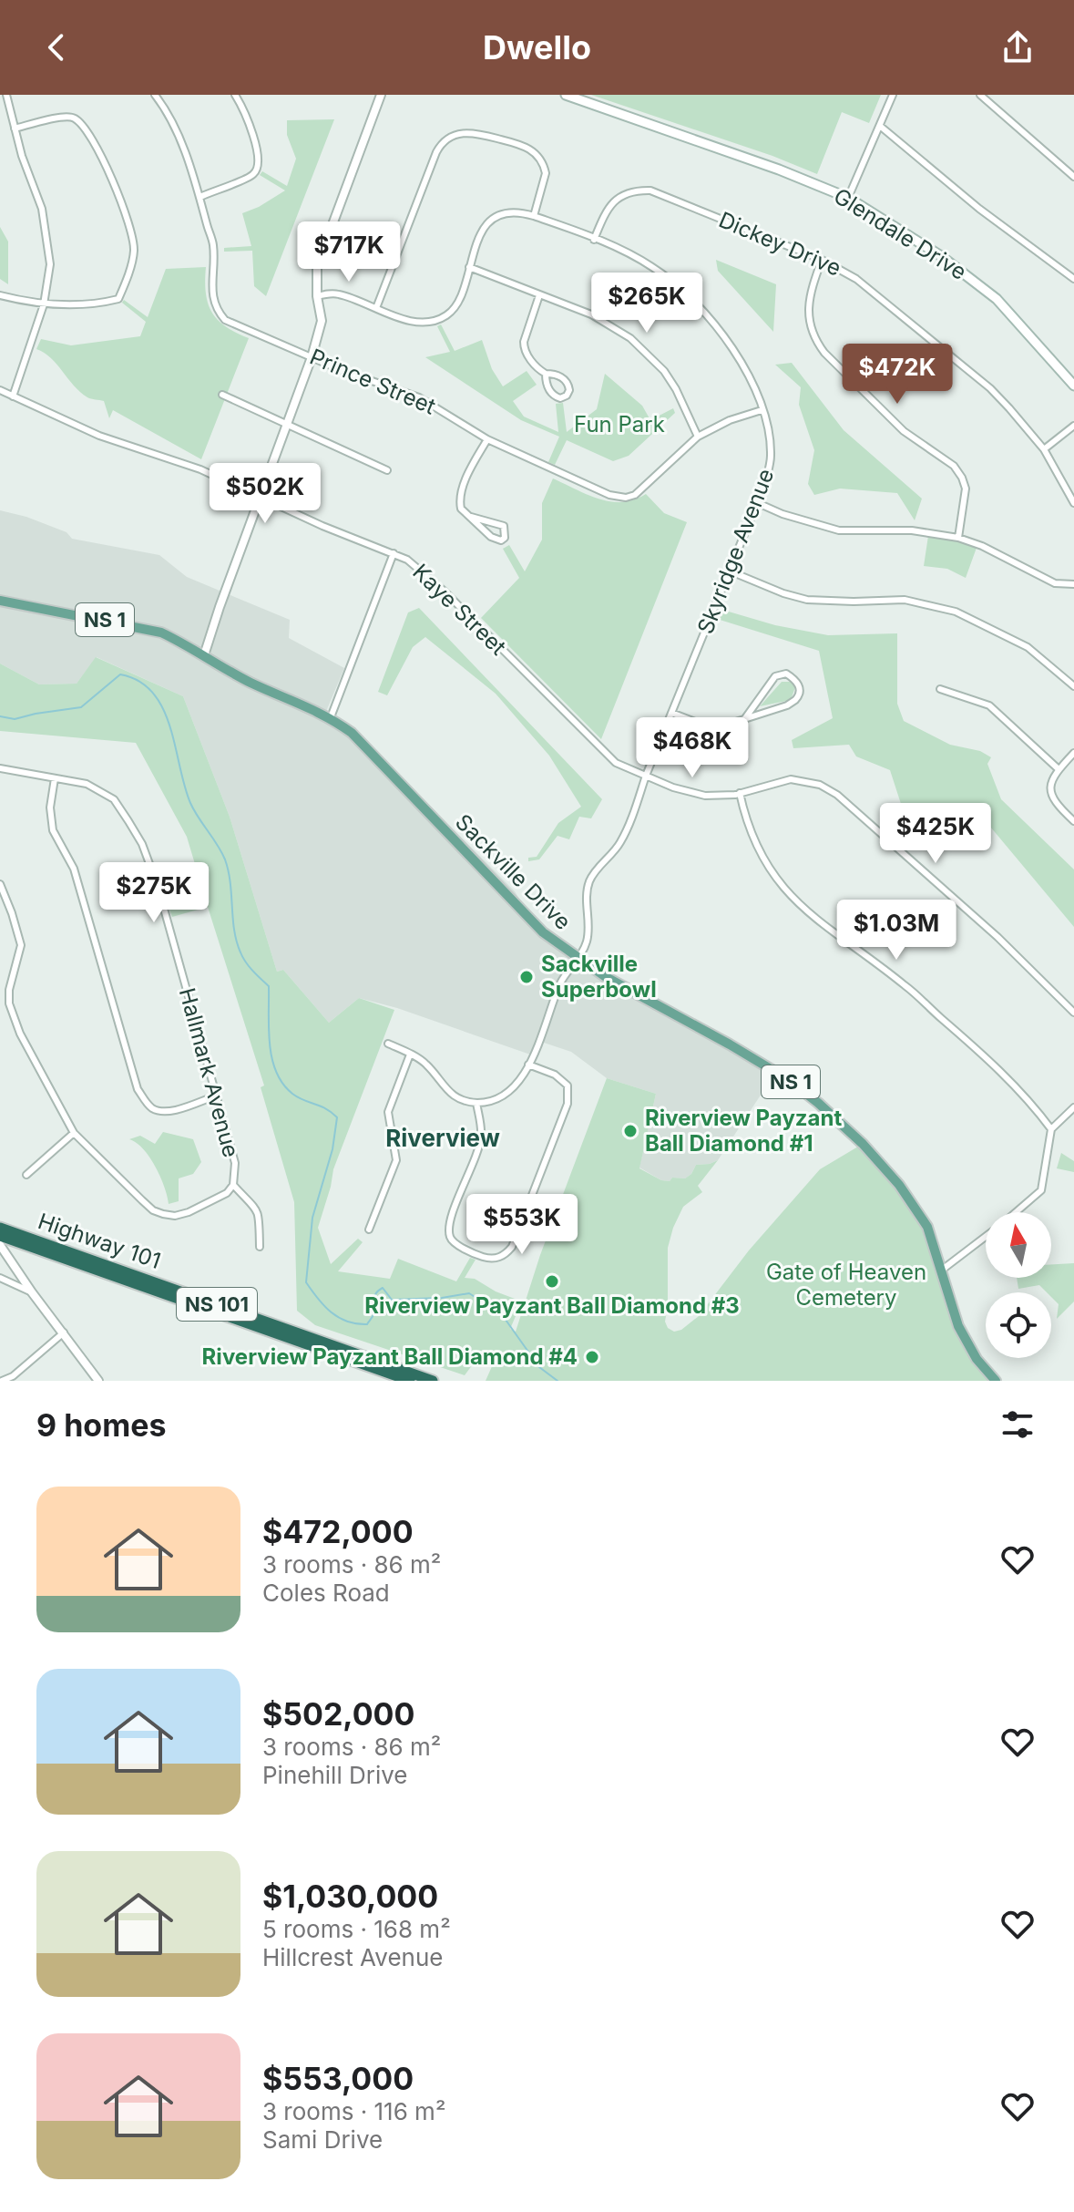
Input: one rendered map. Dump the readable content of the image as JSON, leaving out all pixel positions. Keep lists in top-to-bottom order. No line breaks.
{"streets":{"highway":["Highway 101","NS 101"],"main road":["Glendale Drive","NS 1","Sackville Drive"],"street":["Dickey Drive","Prince Street","Skyridge Avenue","Kaye Street","Hallmark Avenue"]},"crossings":[["Dickey Drive","Skyridge Avenue"],["Prince Street","Skyridge Avenue"],["Skyridge Avenue","Kaye Street"],["Skyridge Avenue","Sackville Drive"]],"districts":["Riverview"],"parks":["Fun Park","Gate of Heaven Cemetery"],"places":["Sackville Superbowl","Riverview Payzant Ball Diamond #1","Riverview Payzant Ball Diamond #3","Riverview Payzant Ball Diamond #4"],"north":"top","page":{"header":"Dwello","price":["$717K","$265K","$472K","$502K","$468K","$425K","$275K","$1.03M","$553K"],"heading":"9 homes","list":[{"name":"$472,000","note":"3 rooms · 86 m² · Coles Road"},{"name":"$502,000","note":"3 rooms · 86 m² · Pinehill Drive"},{"name":"$1,030,000","note":"5 rooms · 168 m² · Hillcrest Avenue"},{"name":"$553,000","note":"3 rooms · 116 m² · Sami Drive"}]}}
